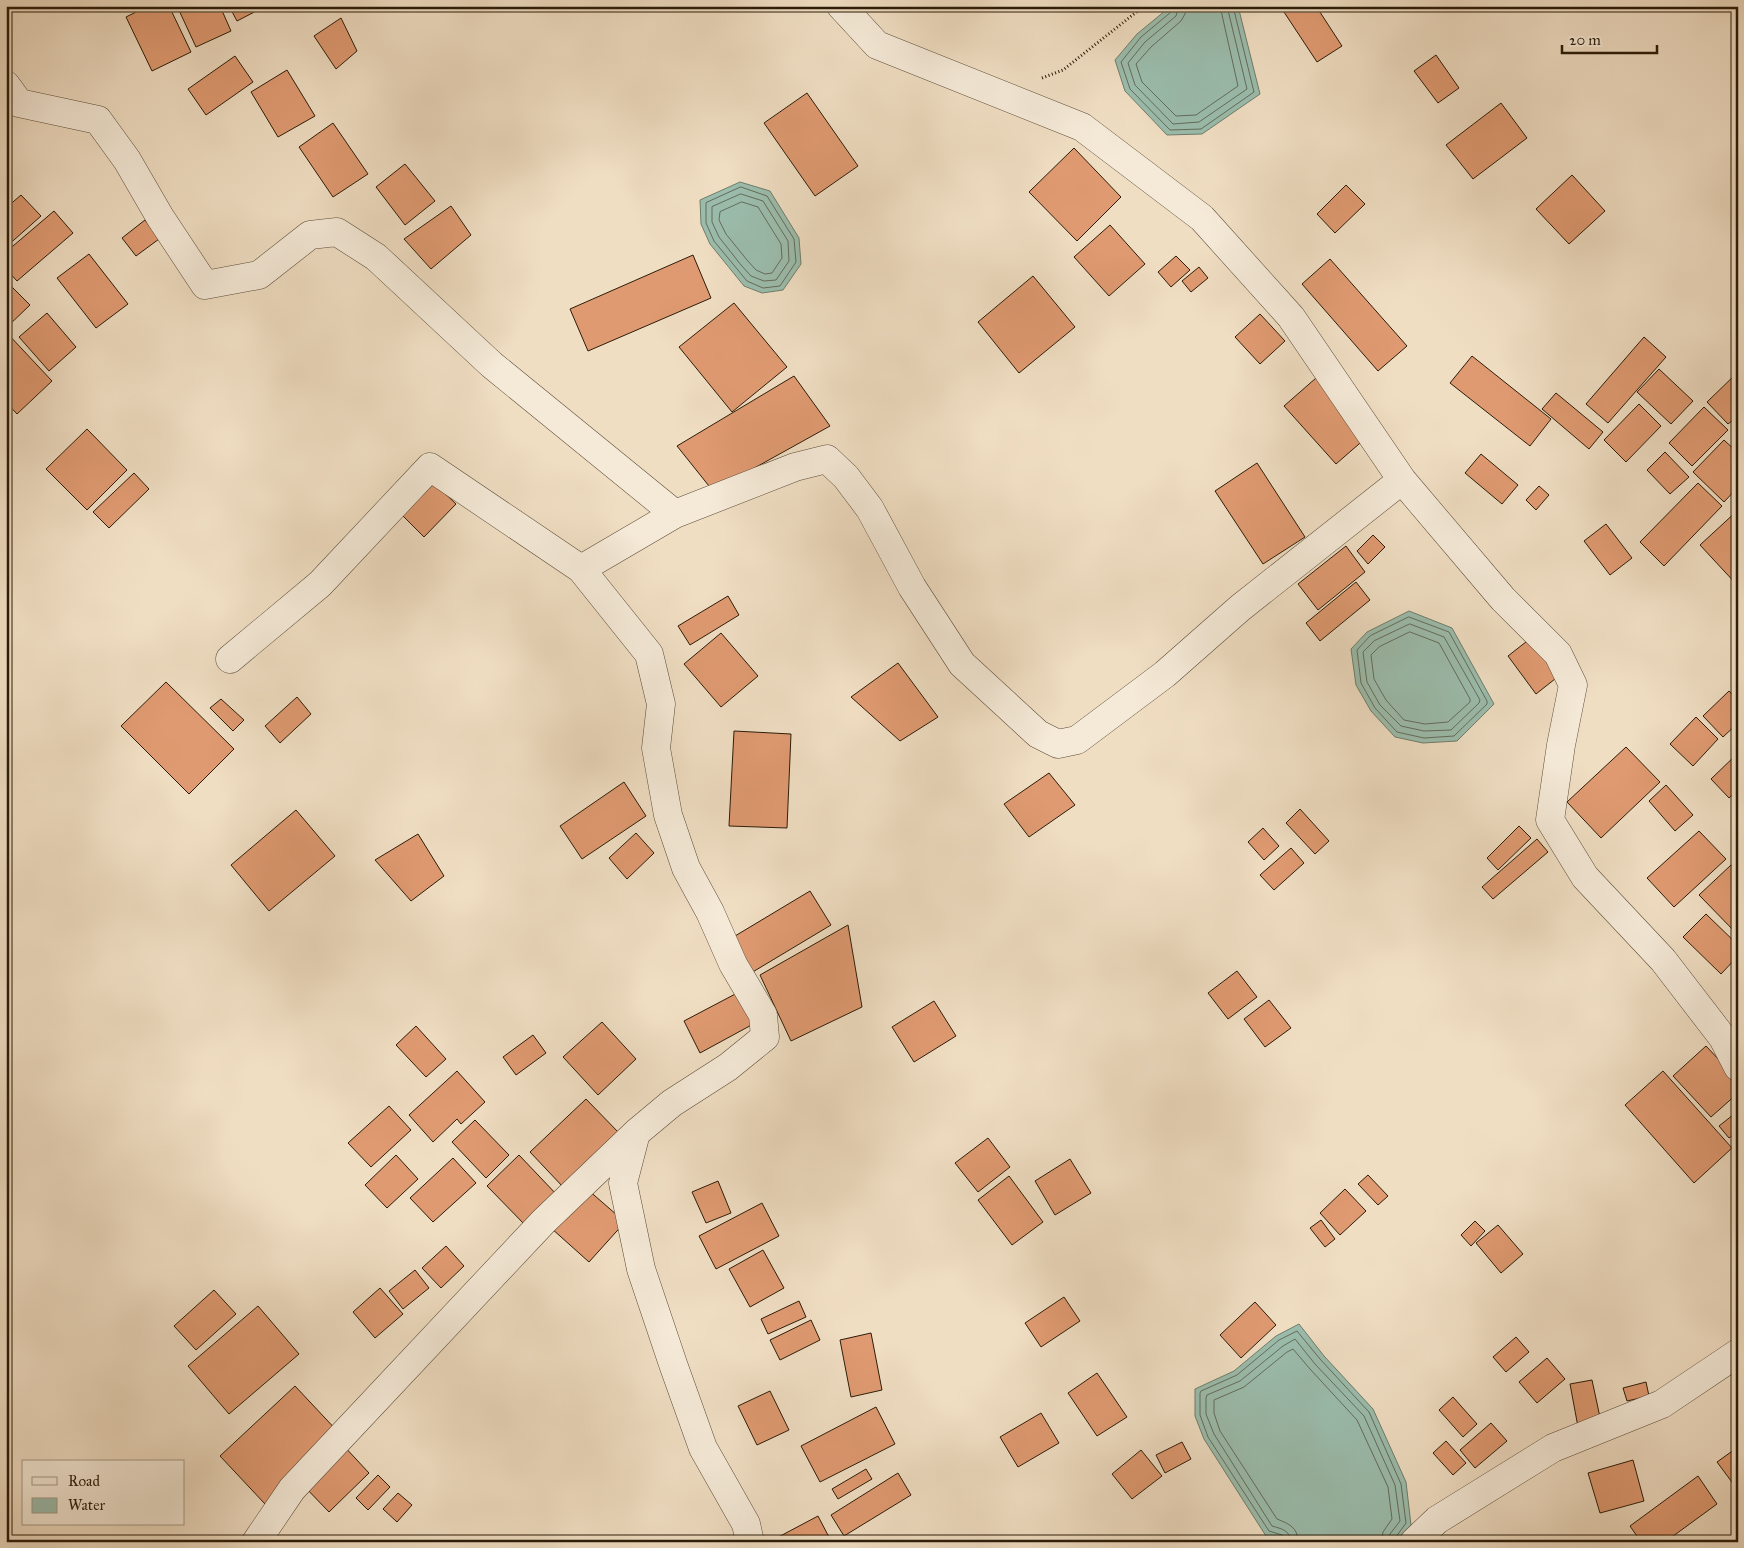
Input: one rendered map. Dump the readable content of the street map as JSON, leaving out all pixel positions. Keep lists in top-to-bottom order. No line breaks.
{"legend":["Road","Water"],"scale_bar":"20 m"}
